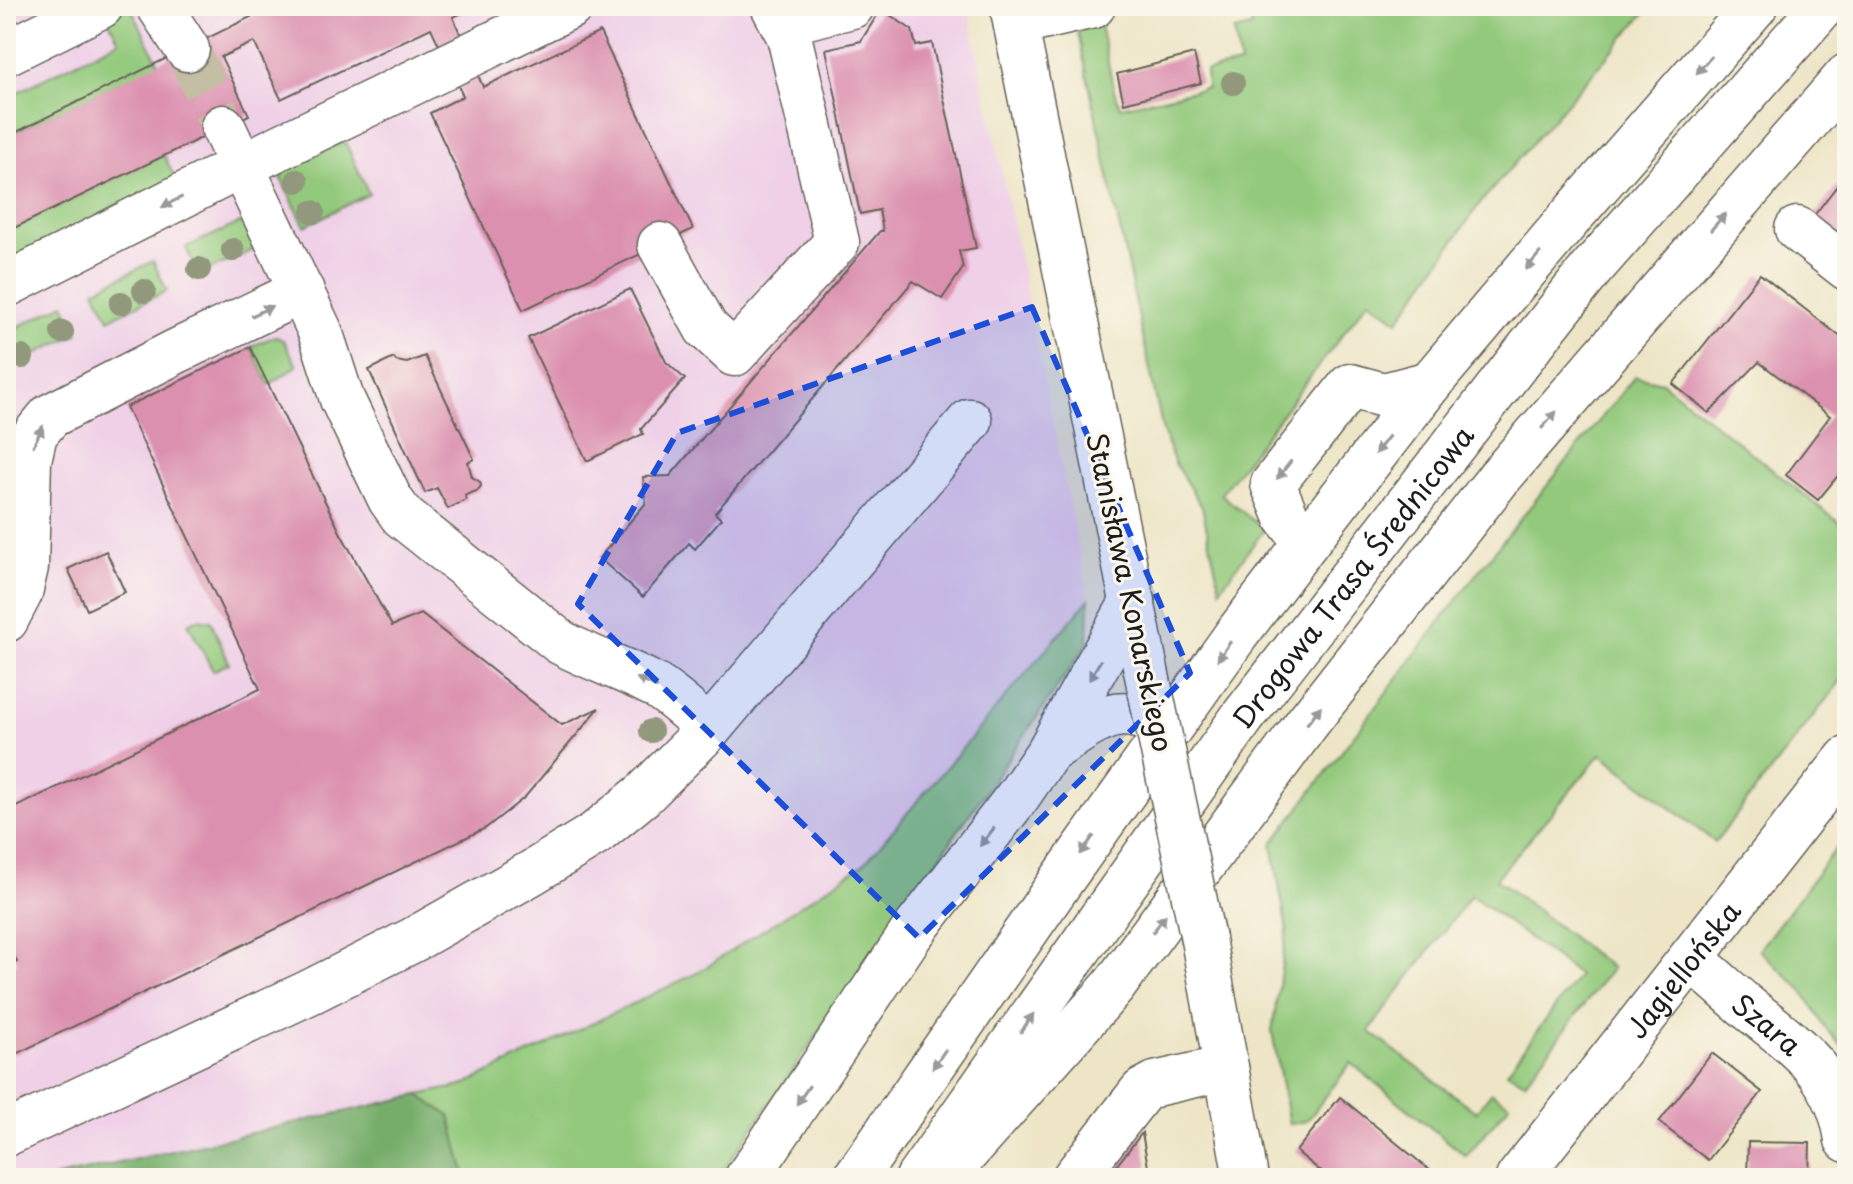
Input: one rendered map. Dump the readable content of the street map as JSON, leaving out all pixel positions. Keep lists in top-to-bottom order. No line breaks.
{"streets":{"main road":["Drogowa Trasa Średnicowa","Stanisława Konarskiego","Jagiellońska","Szara"]},"crossings":[["Jagiellońska","Szara"]]}
